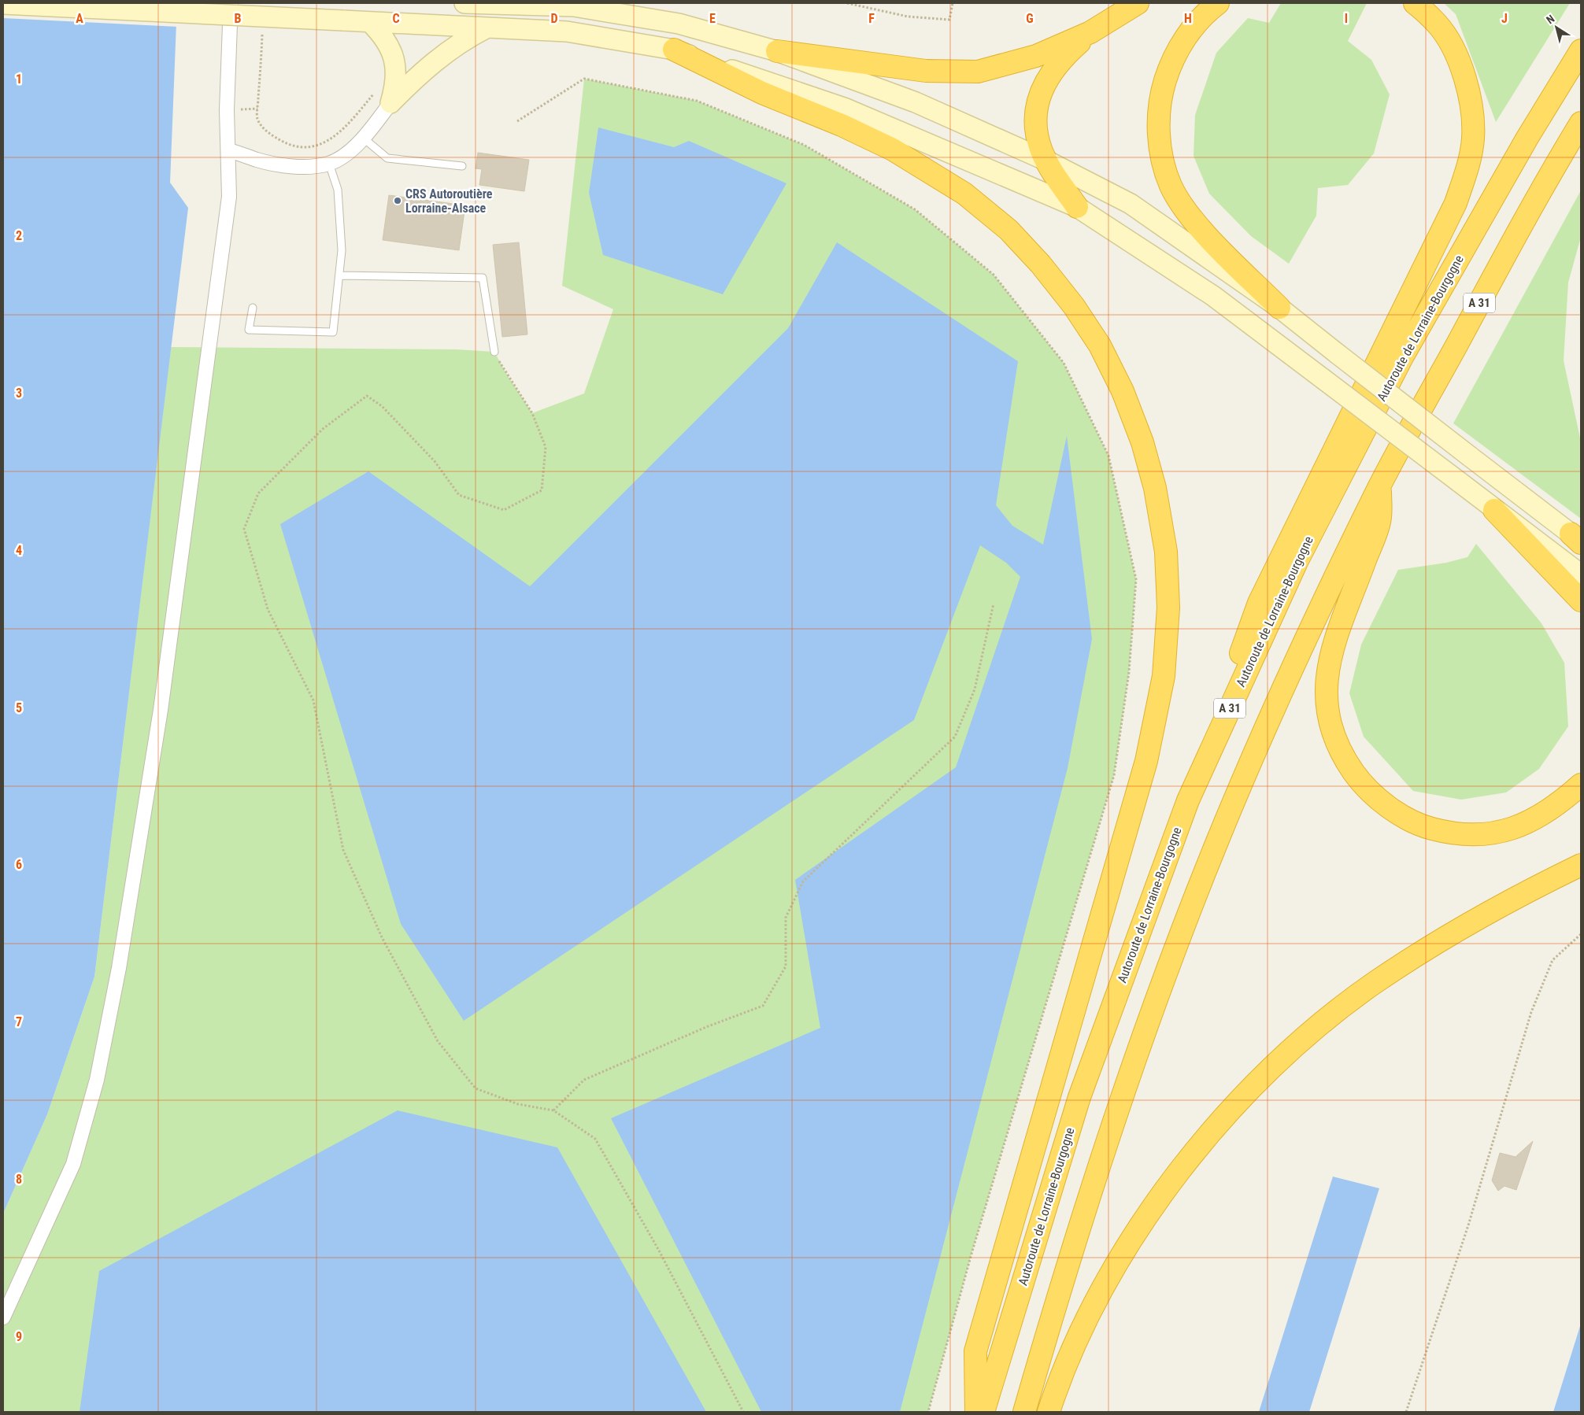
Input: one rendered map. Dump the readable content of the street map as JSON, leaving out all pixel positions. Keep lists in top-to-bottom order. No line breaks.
{"streets":{"highway":["A 31","Autoroute de Lorraine-Bourgogne"]},"places":["CRS Autoroutière Lorraine-Alsace"],"north":"top left","grid":{"columns":["A","B","C","D","E","F","G","H","I","J"],"rows":["1","2","3","4","5","6","7","8","9"]}}
